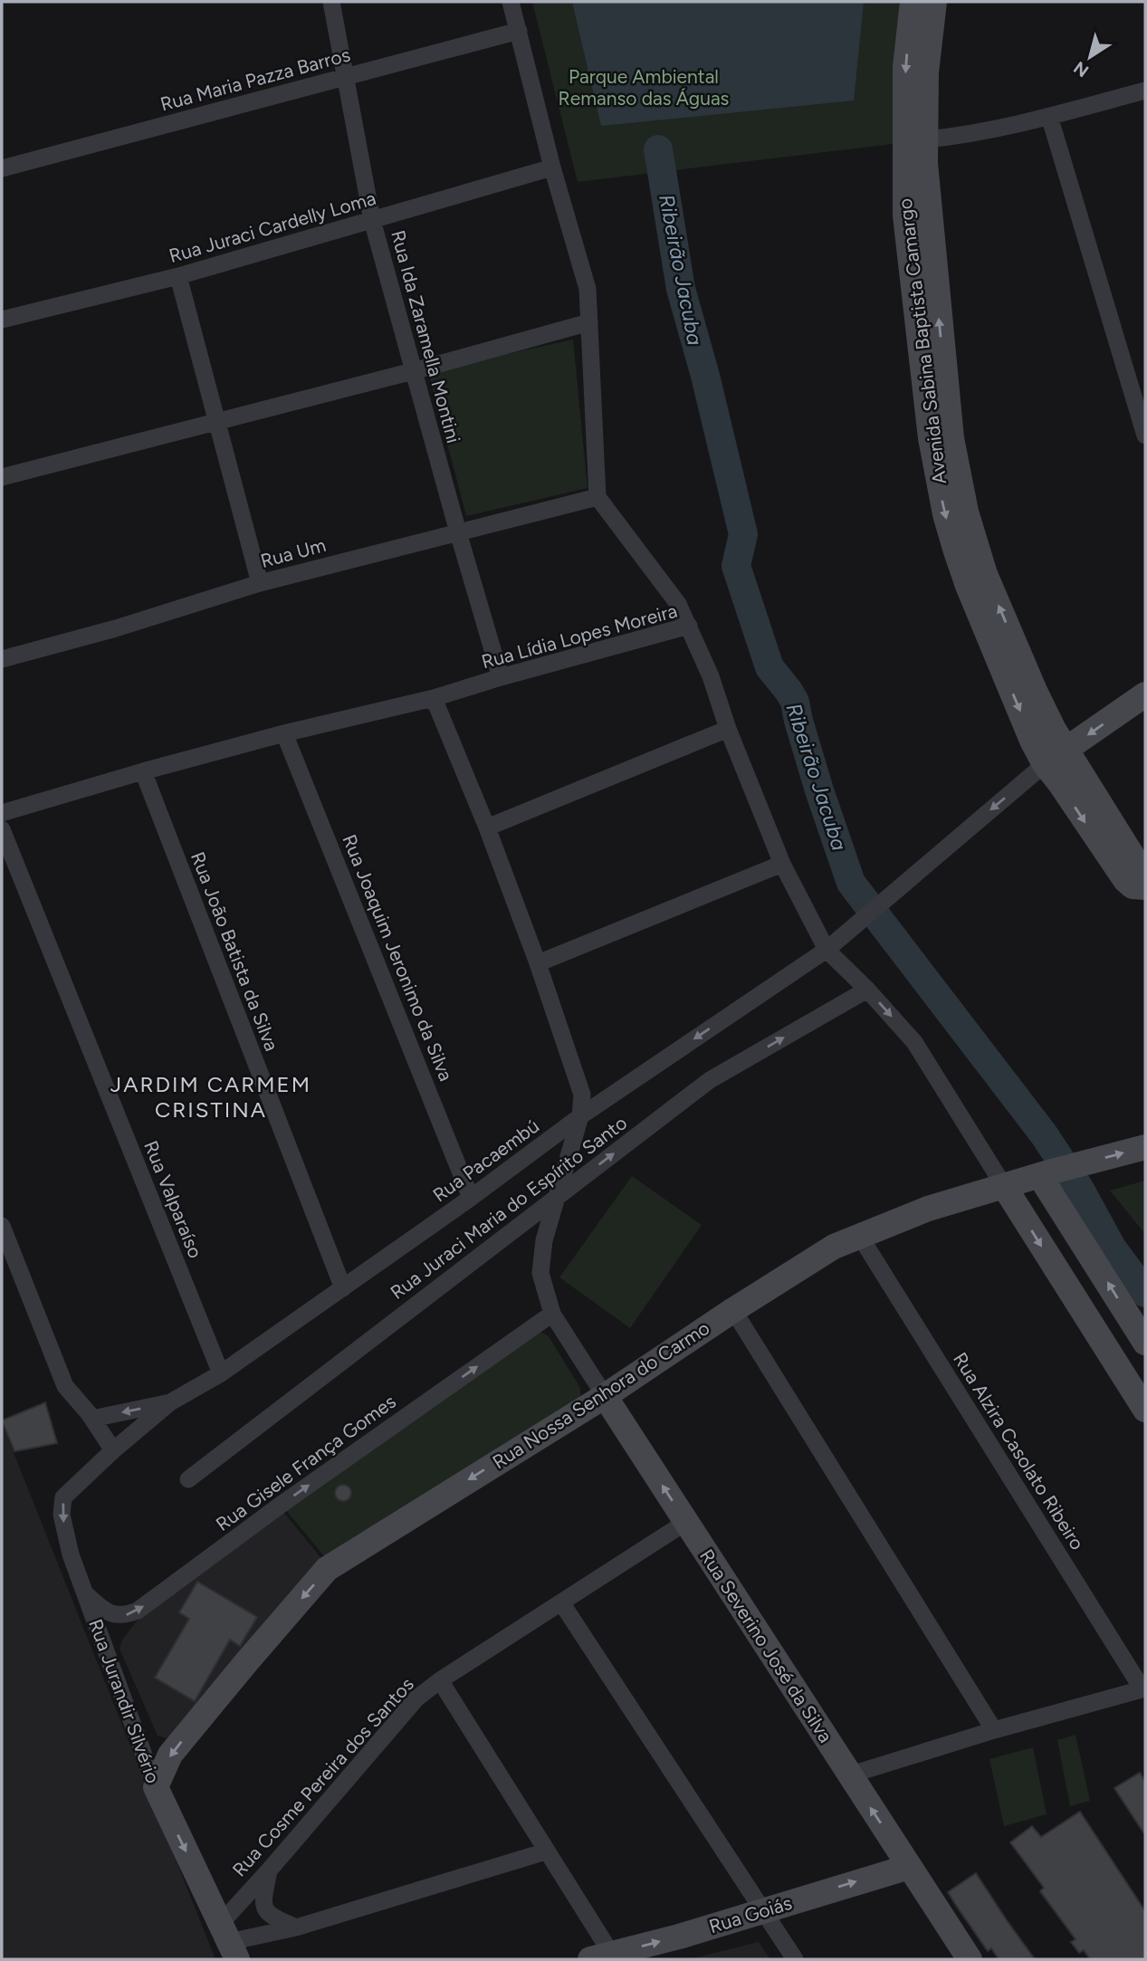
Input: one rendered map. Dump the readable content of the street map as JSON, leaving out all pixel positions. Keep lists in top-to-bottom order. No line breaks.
{"streets":{"main road":["Avenida Sabina Baptista Camargo","Rua Nossa Senhora do Carmo","Rua Severino José da Silva","Rua Jurandir Silvério","Rua Goiás"],"street":["Rua Maria Pazza Barros","Rua Juraci Cardelly Loma","Rua Ida Zaramella Montini","Rua Um","Rua Lídia Lopes Moreira","Rua João Batista da Silva","Rua Joaquim Jeronimo da Silva","Rua Pacaembú","Rua Valparaíso","Rua Juraci Maria do Espírito Santo","Rua Alzira Casolato Ribeiro","Rua Gisele França Gomes","Rua Cosme Pereira dos Santos"]},"crossings":[["Rua Maria Pazza Barros","Rua Ida Zaramella Montini"],["Rua Juraci Cardelly Loma","Rua Ida Zaramella Montini"],["Rua Ida Zaramella Montini","Rua Um"],["Rua Ida Zaramella Montini","Rua Lídia Lopes Moreira"],["Avenida Sabina Baptista Camargo","Rua Pacaembú"],["Rua Lídia Lopes Moreira","Rua João Batista da Silva"],["Rua Lídia Lopes Moreira","Rua Joaquim Jeronimo da Silva"],["Rua Lídia Lopes Moreira","Rua Pacaembú"],["Rua Lídia Lopes Moreira","Rua Juraci Maria do Espírito Santo"],["Rua Lídia Lopes Moreira","Rua Nossa Senhora do Carmo"],["Rua Lídia Lopes Moreira","Rua Severino José da Silva"],["Rua João Batista da Silva","Rua Pacaembú"],["Rua Joaquim Jeronimo da Silva","Rua Pacaembú"],["Rua Pacaembú","Rua Valparaíso"],["Rua Pacaembú","Rua Severino José da Silva"],["Rua Pacaembú","Rua Jurandir Silvério"],["Rua Juraci Maria do Espírito Santo","Rua Severino José da Silva"],["Rua Nossa Senhora do Carmo","Rua Alzira Casolato Ribeiro"],["Rua Nossa Senhora do Carmo","Rua Severino José da Silva"],["Rua Nossa Senhora do Carmo","Rua Jurandir Silvério"],["Rua Gisele França Gomes","Rua Severino José da Silva"],["Rua Gisele França Gomes","Rua Jurandir Silvério"],["Rua Severino José da Silva","Rua Cosme Pereira dos Santos"],["Rua Severino José da Silva","Rua Goiás"],["Rua Jurandir Silvério","Rua Cosme Pereira dos Santos"]],"one_way":["Rua Juraci Maria do Espírito Santo","Rua Gisele França Gomes","Rua Jurandir Silvério","Rua Goiás"],"districts":["JARDIM CARMEM CRISTINA"],"water":["Ribeirão Jacuba"],"parks":["Parque Ambiental Remanso das Águas"],"north":"bottom left"}
